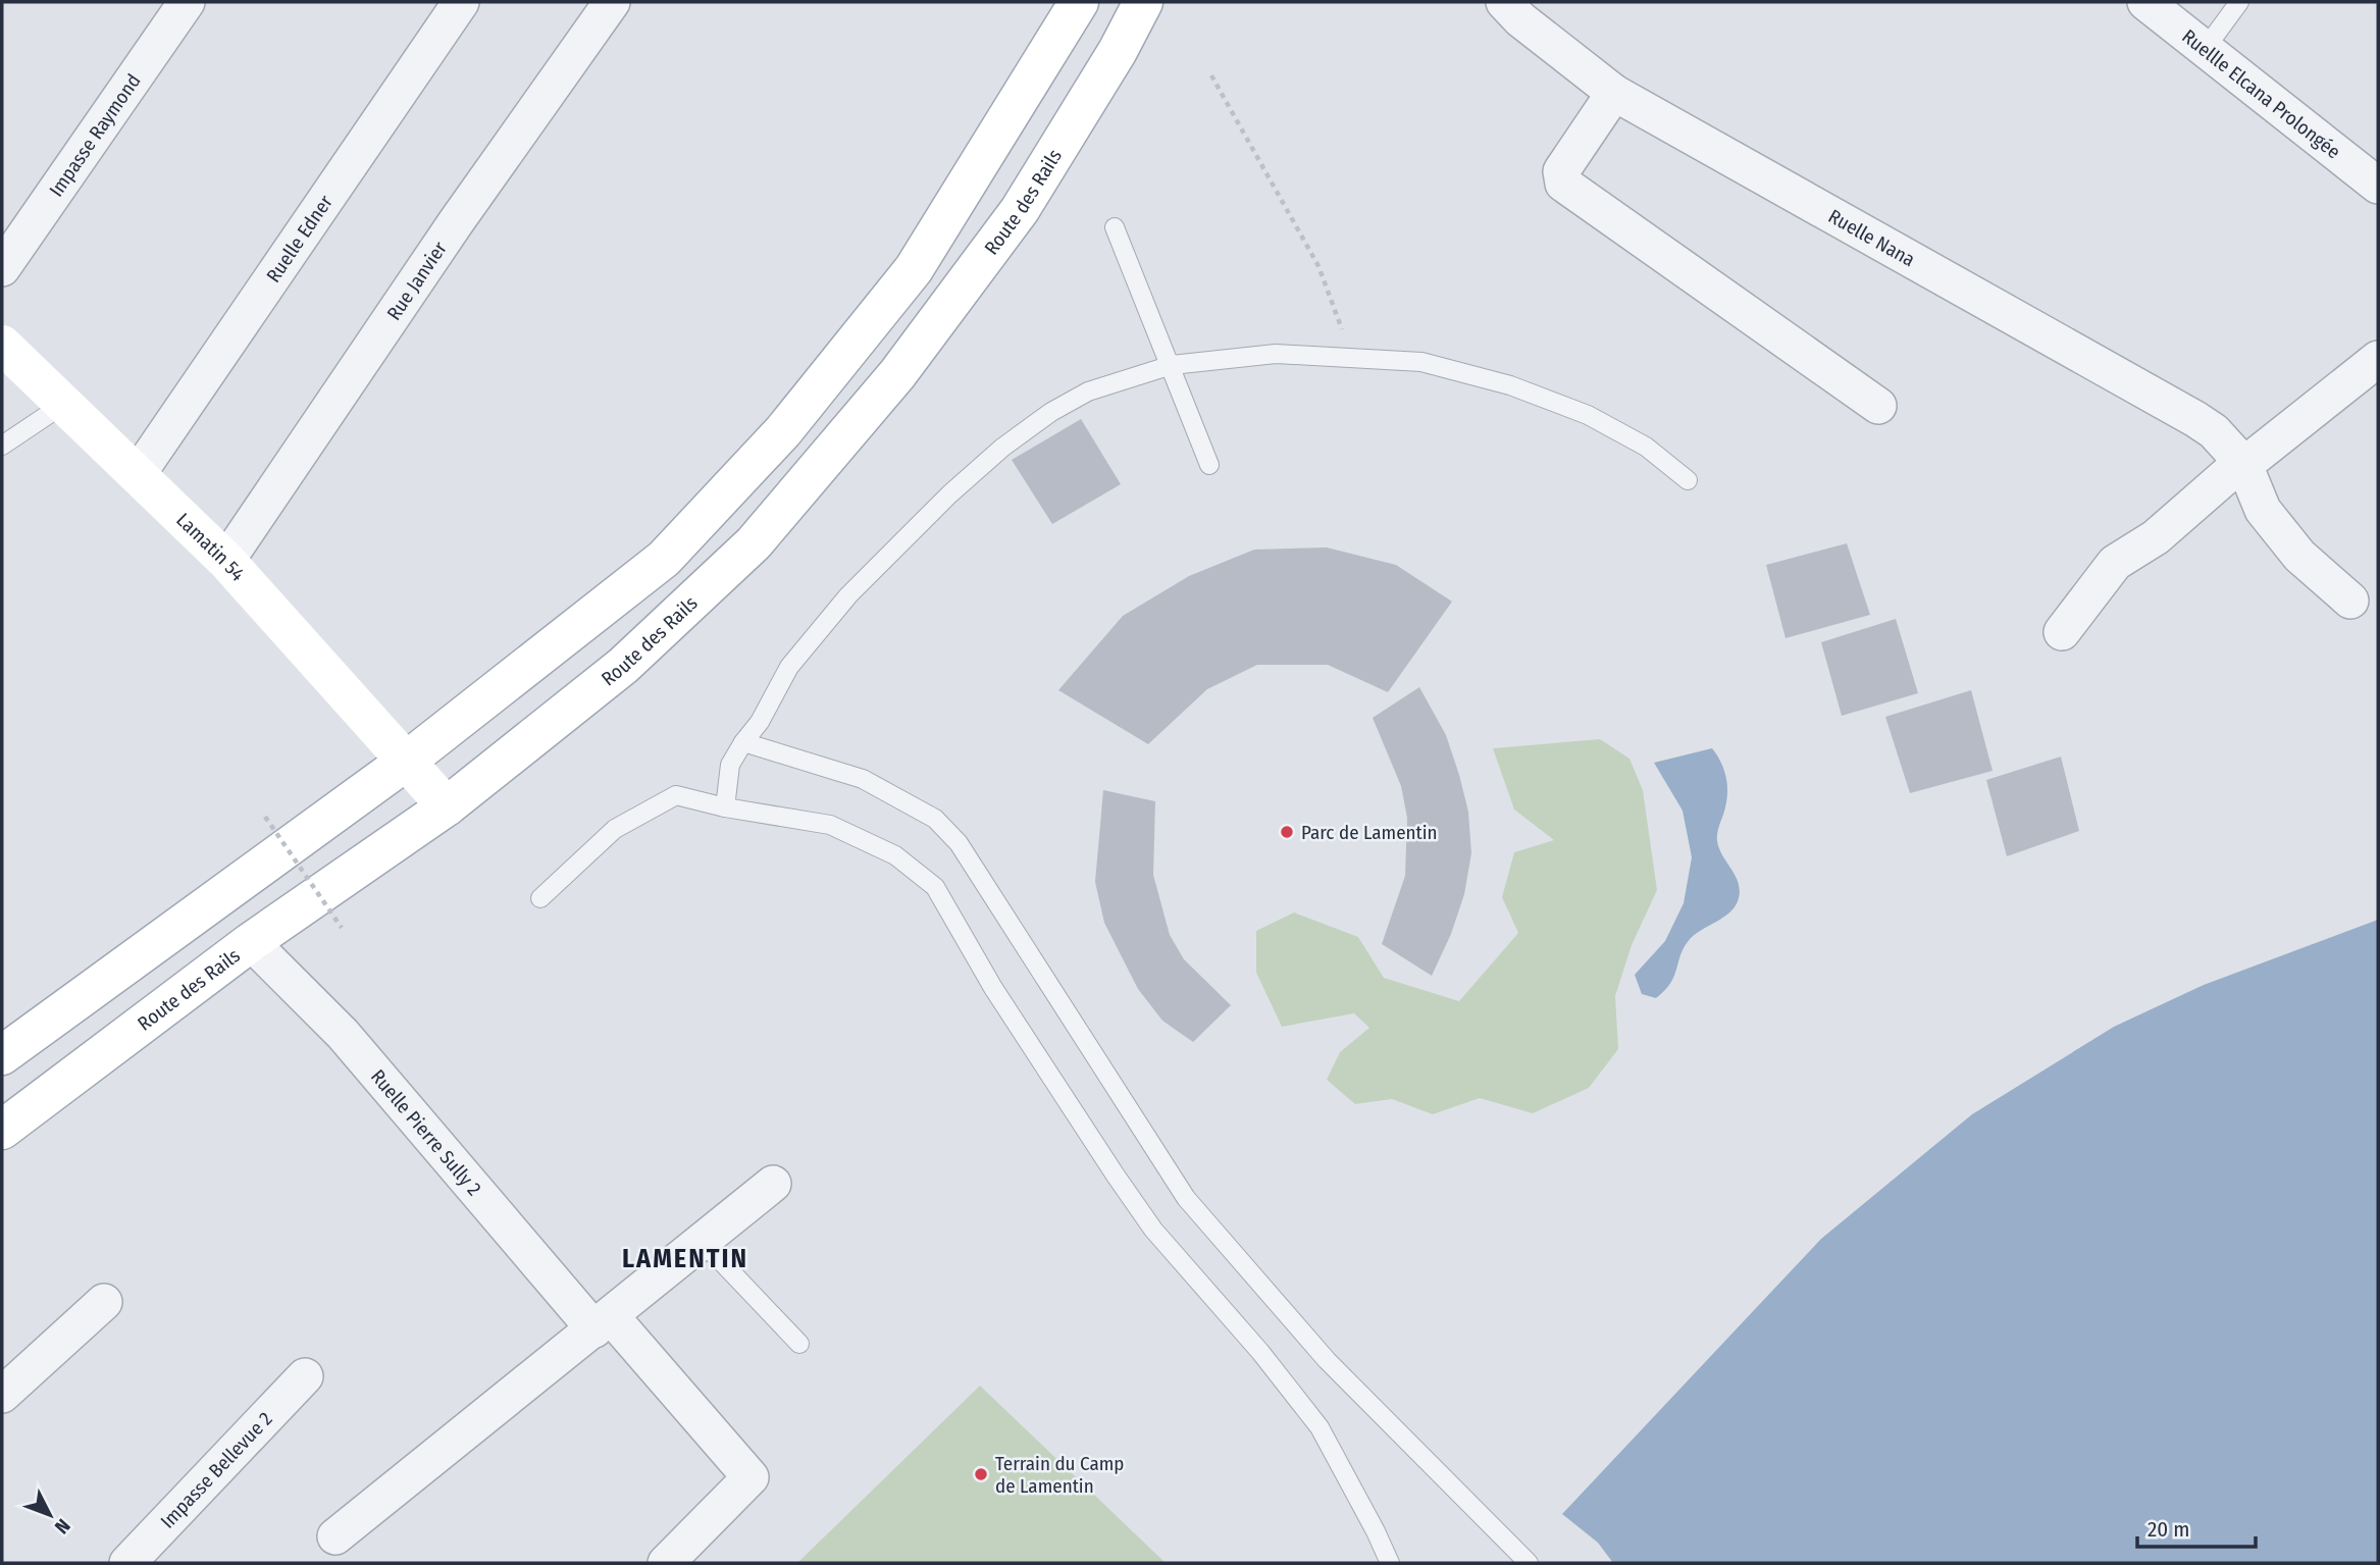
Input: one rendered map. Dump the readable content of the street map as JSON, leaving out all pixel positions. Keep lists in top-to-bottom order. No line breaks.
{"streets":{"main road":["Route des Rails","Lamatin 54"],"street":["Ruellle Elcana Prolongée","Impasse Raymond","Ruelle Nana","Ruelle Edner","Rue Janvier","Ruelle Pierre Sully 2","Impasse Bellevue 2"]},"crossings":[["Route des Rails","Lamatin 54"],["Route des Rails","Ruelle Pierre Sully 2"],["Ruelle Edner","Lamatin 54"],["Rue Janvier","Lamatin 54"]],"districts":["LAMENTIN"],"places":["Parc de Lamentin","Terrain du Camp de Lamentin"],"scale_bar":"20 m","north":"bottom right"}
